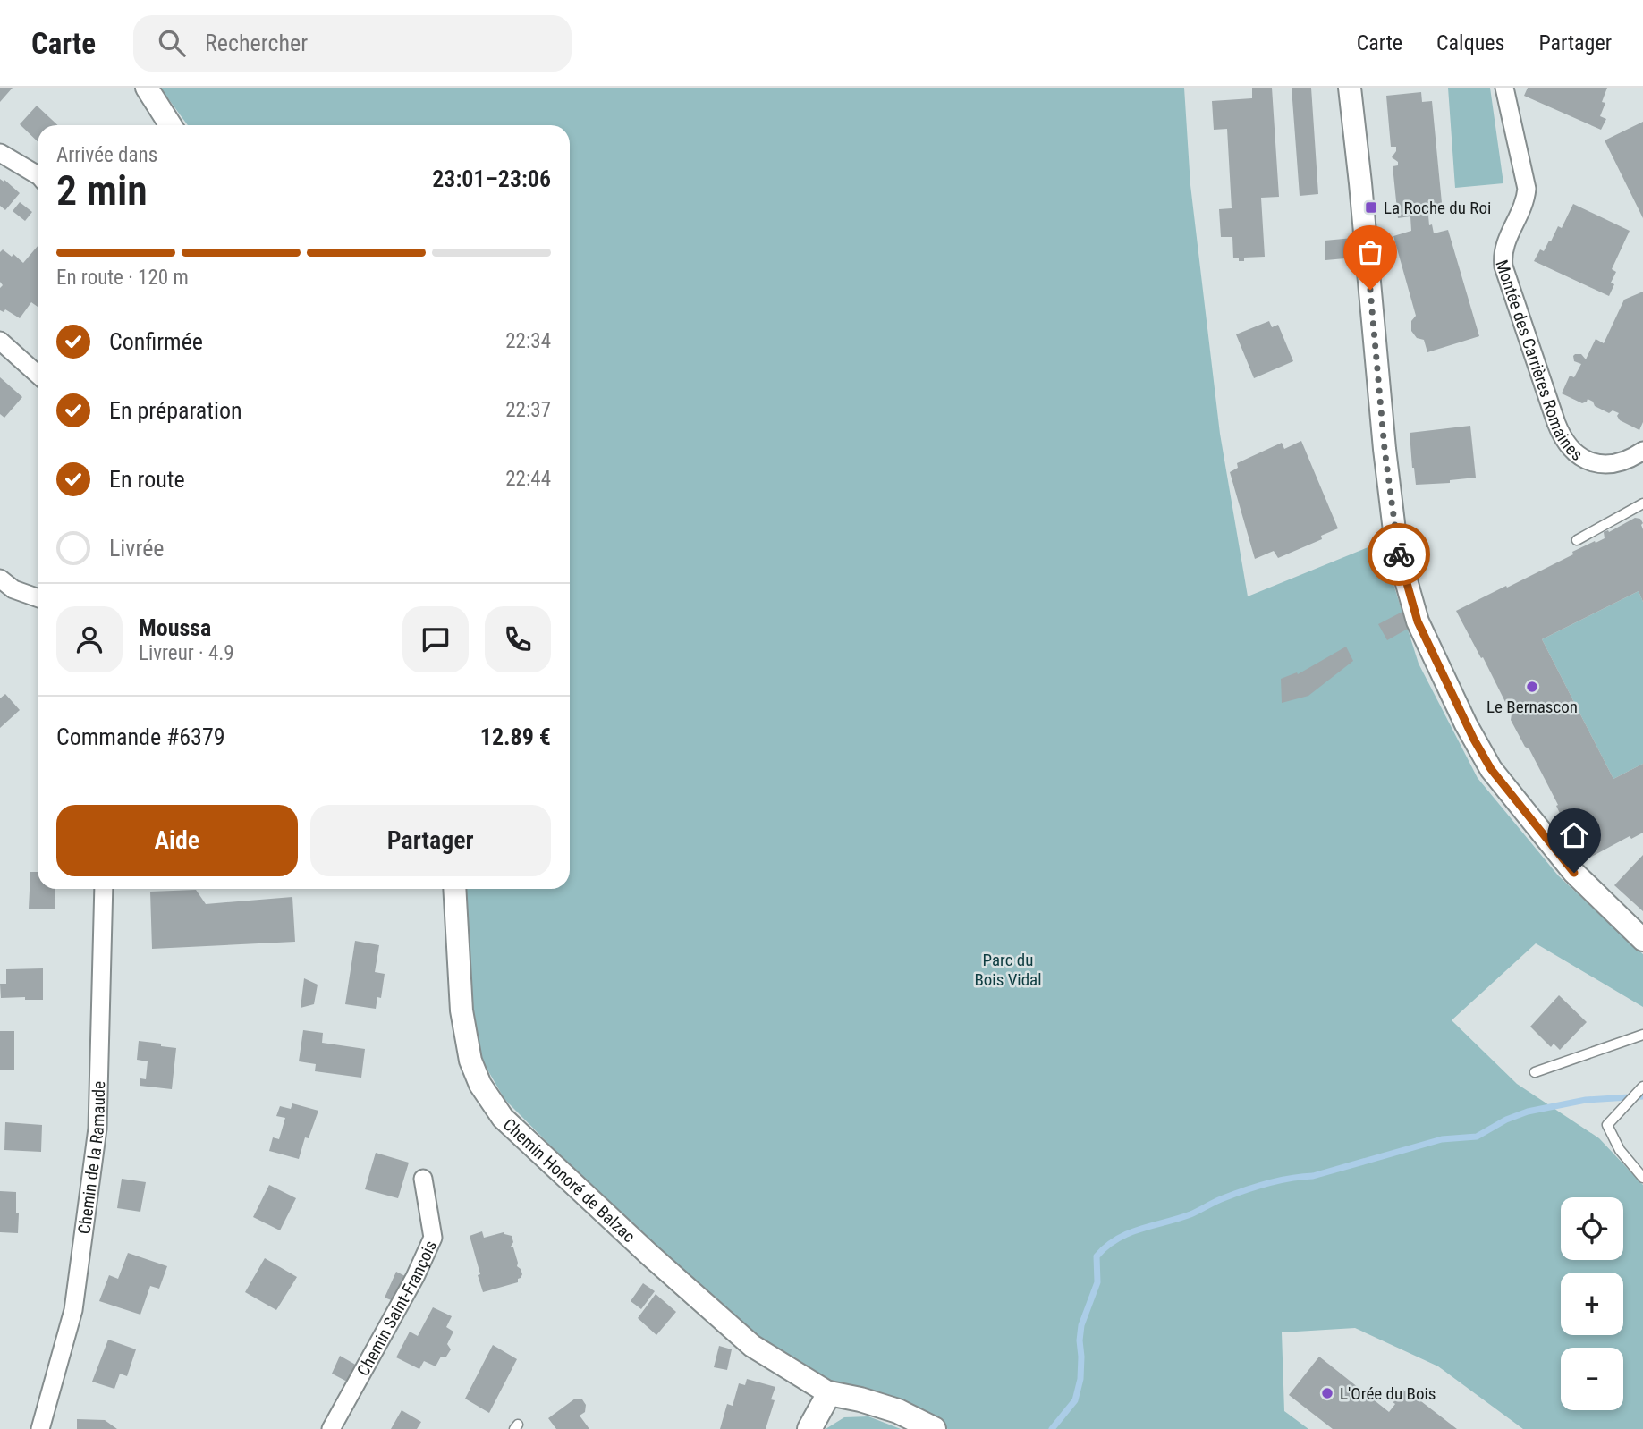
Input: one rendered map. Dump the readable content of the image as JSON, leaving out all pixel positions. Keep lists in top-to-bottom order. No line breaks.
{"streets":{"street":["Montée des Carrières Romaines","Chemin de la Ramaude","Chemin Honoré de Balzac","Chemin Saint-François"]},"parks":["Parc du Bois Vidal"],"places":{"transit":["La Roche du Roi"],"other":["Le Bernascon","L'Orée du Bois"]},"page":{"header":"Carte","search":"Rechercher","nav":["Carte","Calques","Partager"],"heading":["2 min","Arrivée dans","23:01–23:06"],"panel":["Moussa","Livreur · 4.9","Commande #6379","12.89 €"],"bar":"En route · 120 m","list":[["Confirmée","22:34"],["En préparation","22:37"],["En route","22:44"],"Livrée"],"buttons":["Aide","Partager"],"map_buttons":["+","−"]}}
